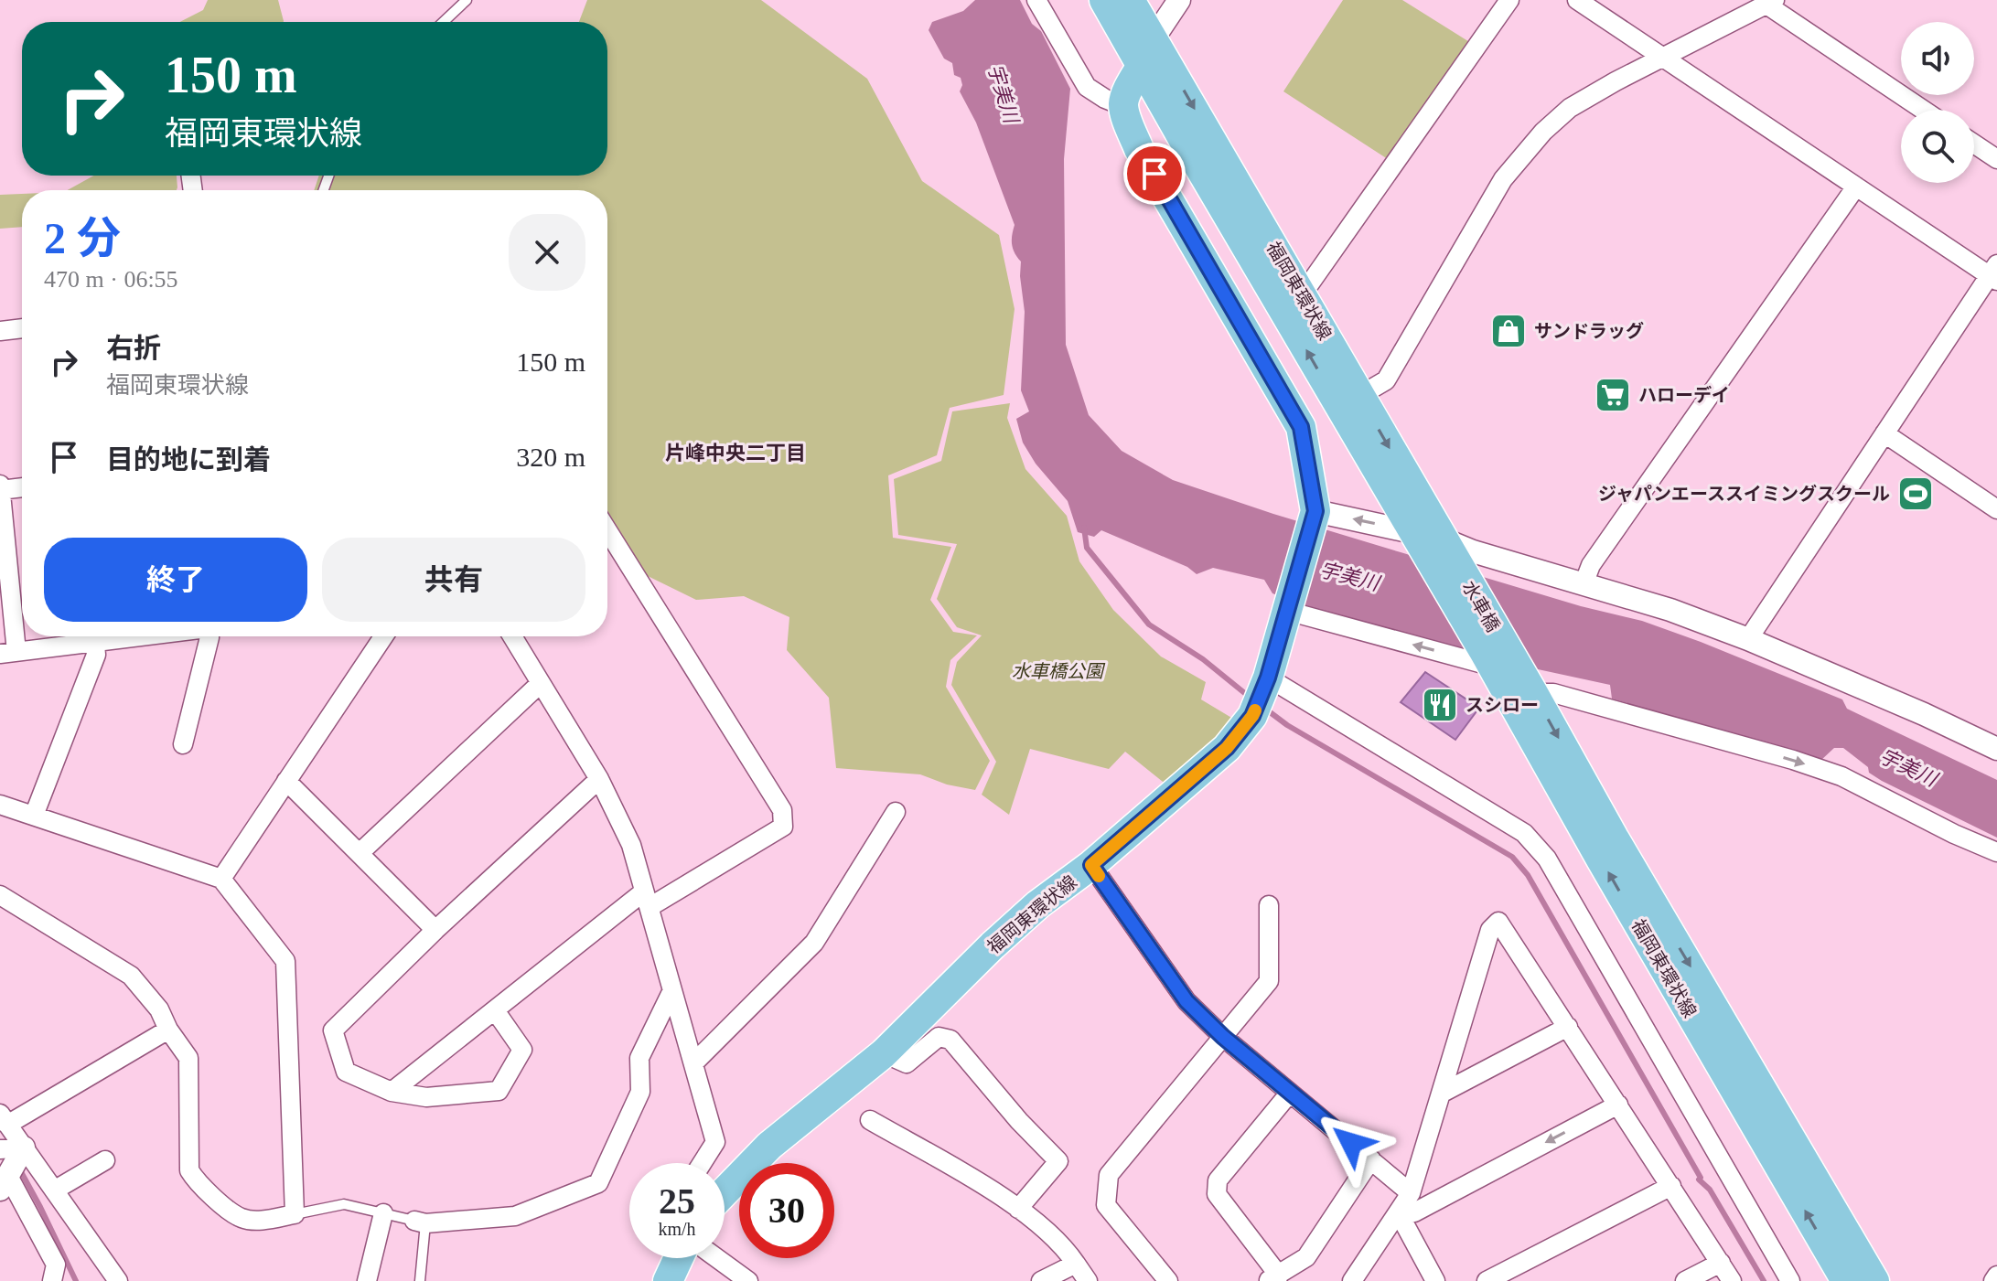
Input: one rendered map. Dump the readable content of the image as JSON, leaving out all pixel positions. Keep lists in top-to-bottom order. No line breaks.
{"streets":{"main road":["福岡東環状線","水車橋"]},"crossings":[["福岡東環状線","水車橋"]],"districts":["片峰中央二丁目"],"water":["宇美川"],"parks":["水車橋公園"],"places":{"shop":["サンドラッグ"],"supermarket":["ハローデイ"],"sports":["ジャパンエーススイミングスクール"],"restaurant":["スシロー"]},"page":{"turn":["150 m","福岡東環状線"],"heading":["2 分","470 m · 06:55"],"list":[{"name":"右折","note":"福岡東環状線","value":"150 m"},{"name":"目的地に到着","value":"320 m"}],"buttons":["終了","共有"],"speed":"25 km/h","limit":"30"}}
